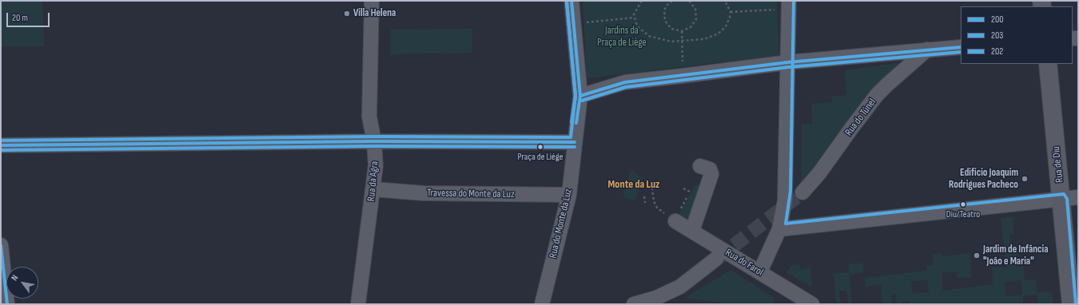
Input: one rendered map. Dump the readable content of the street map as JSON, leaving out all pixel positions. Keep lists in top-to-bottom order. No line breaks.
{"streets":{"main road":["Rua de Diu"],"street":["Rua do Túnel","Rua da Agra","Travessa do Monte da Luz","Rua do Monte da Luz","Rua do Farol"]},"crossings":[["Rua da Agra","Travessa do Monte da Luz"],["Travessa do Monte da Luz","Rua do Monte da Luz"]],"districts":["Monte da Luz"],"parks":["Jardins da Praça de Liège"],"places":["Villa Helena","Praça de Liége","Edifício Joaquim Rodrigues Pacheco","Diu/Teatro","Jardim de Infância \"João e Maria\""],"lines":["transit line 200","transit line 202","transit line 203"],"legend":["200","203","202"],"scale_bar":"20 m","north":"top left"}
